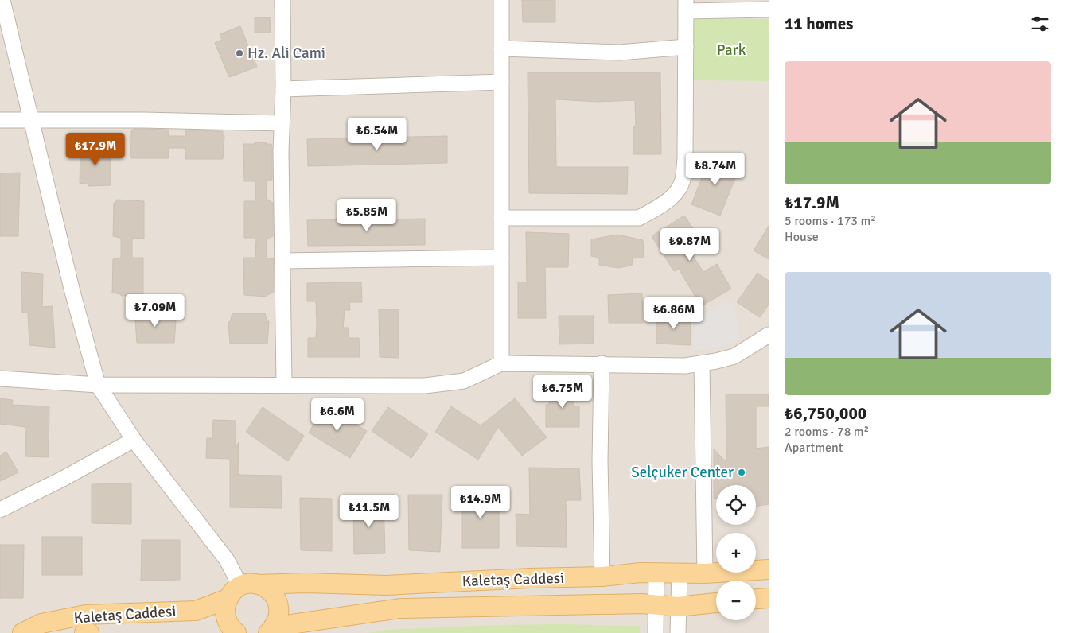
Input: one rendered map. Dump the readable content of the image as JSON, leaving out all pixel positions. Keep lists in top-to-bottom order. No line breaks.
{"streets":{"main road":["Kaletaş Caddesi"]},"parks":["Park"],"places":["Hz. Ali Cami","Selçuker Center"],"page":{"heading":"11 homes","list":[{"name":"₺17.9M","note":"5 rooms · 173 m² · House"},{"name":"₺6,750,000","note":"2 rooms · 78 m² · Apartment"}],"price":["₺6.54M","₺17.9M","₺8.74M","₺5.85M","₺9.87M","₺7.09M","₺6.86M","₺6.75M","₺6.6M","₺14.9M","₺11.5M"],"map_buttons":["+","−"]}}
